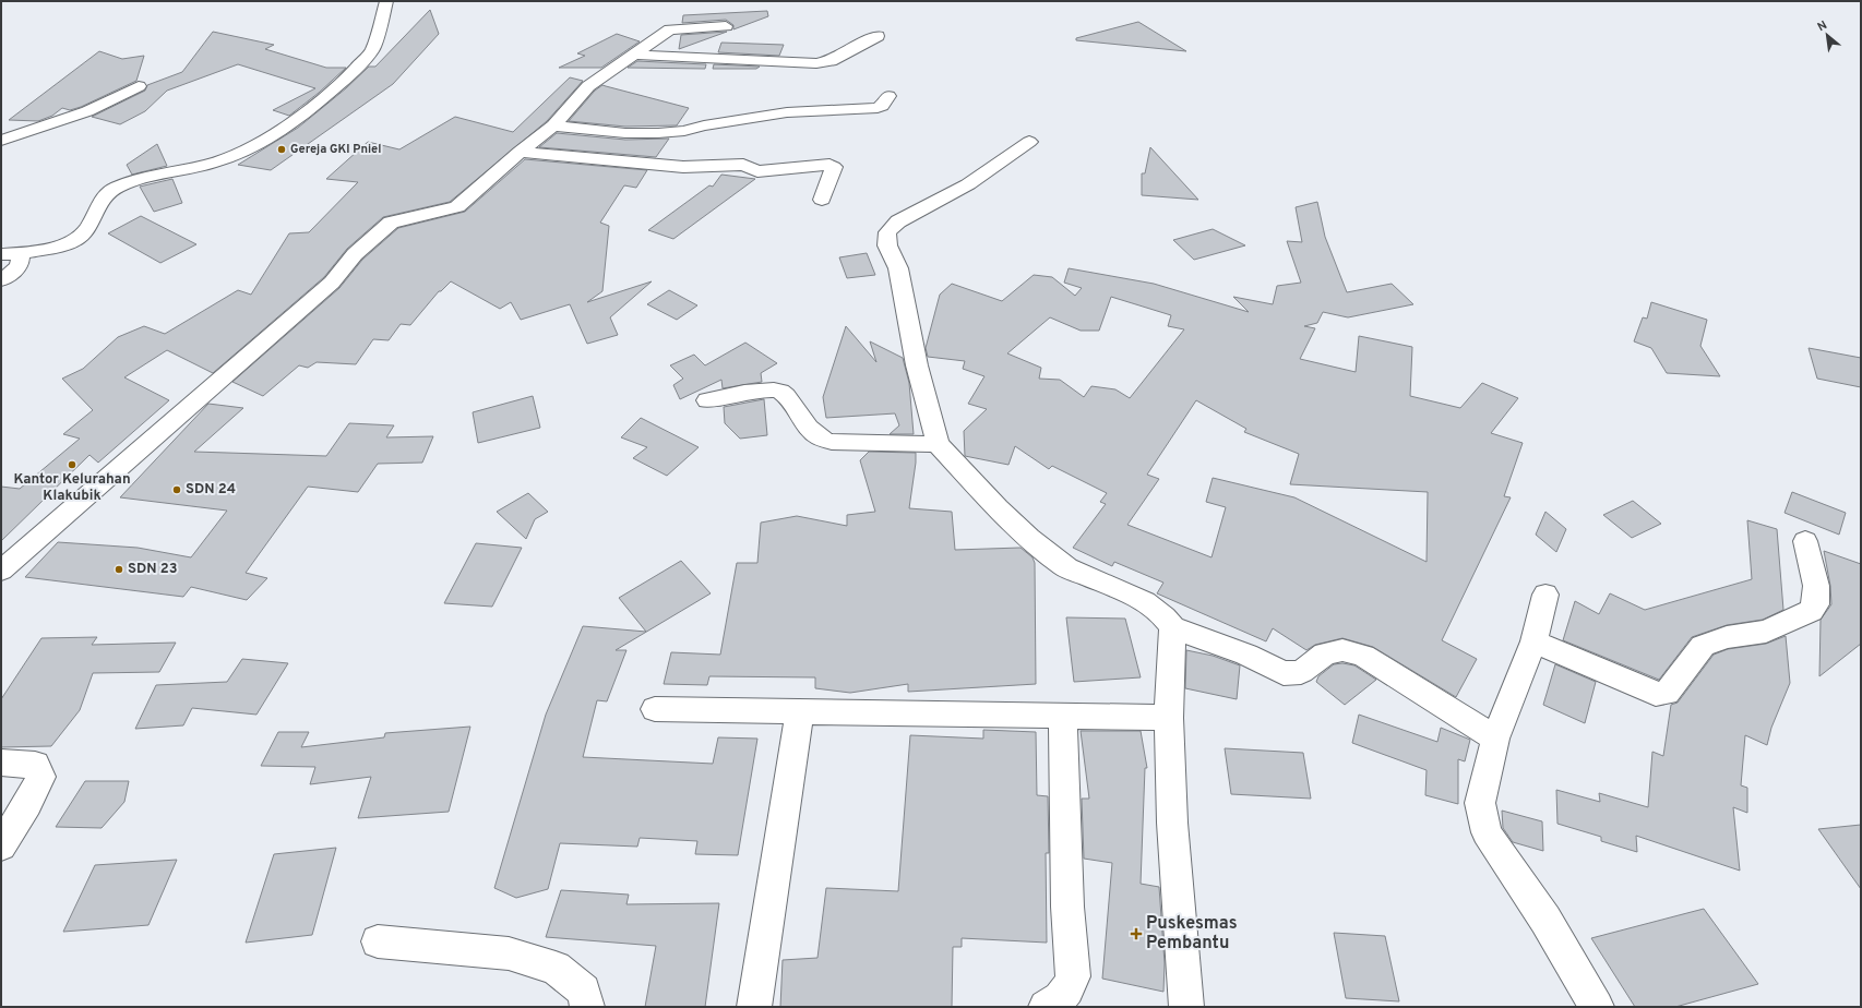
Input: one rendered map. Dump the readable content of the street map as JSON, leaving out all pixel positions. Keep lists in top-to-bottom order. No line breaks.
{"places":{"other":["Gereja GKI Pniel","Kantor Kelurahan Klakubik","SDN 24","SDN 23"],"health":["Puskesmas Pembantu"]},"north":"top left"}
